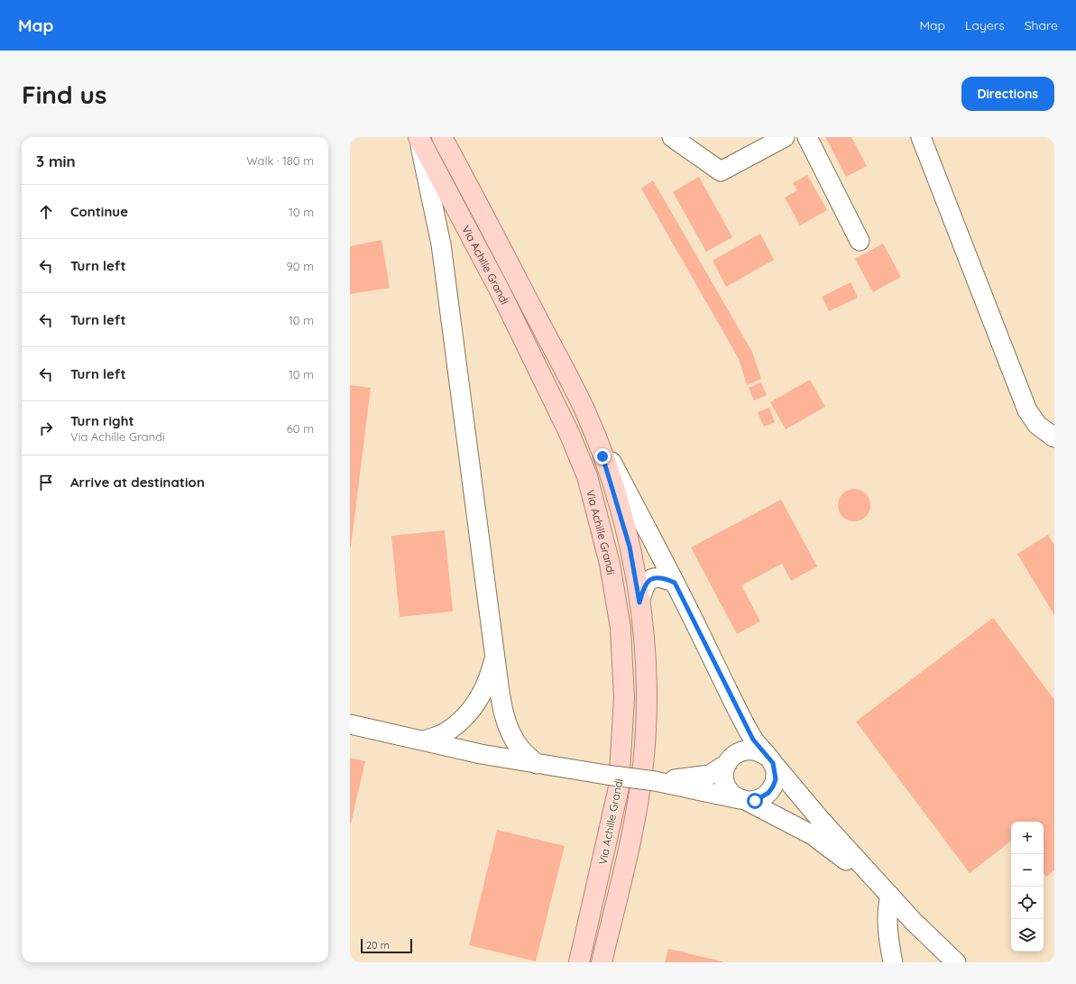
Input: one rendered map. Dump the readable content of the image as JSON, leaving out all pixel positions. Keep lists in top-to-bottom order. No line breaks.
{"streets":{"main road":["Via Achille Grandi"]},"scale_bar":"20 m","page":{"header":"Map","nav":["Map","Layers","Share"],"buttons":"Directions","title":"Find us","heading":["3 min","Walk · 180 m"],"list":[["Continue","10 m"],["Turn left","90 m"],["Turn left","10 m"],["Turn left","10 m"],["Turn right","Via Achille Grandi","60 m"],"Arrive at destination"],"map_buttons":["+","−"],"scale":"20 m"}}
